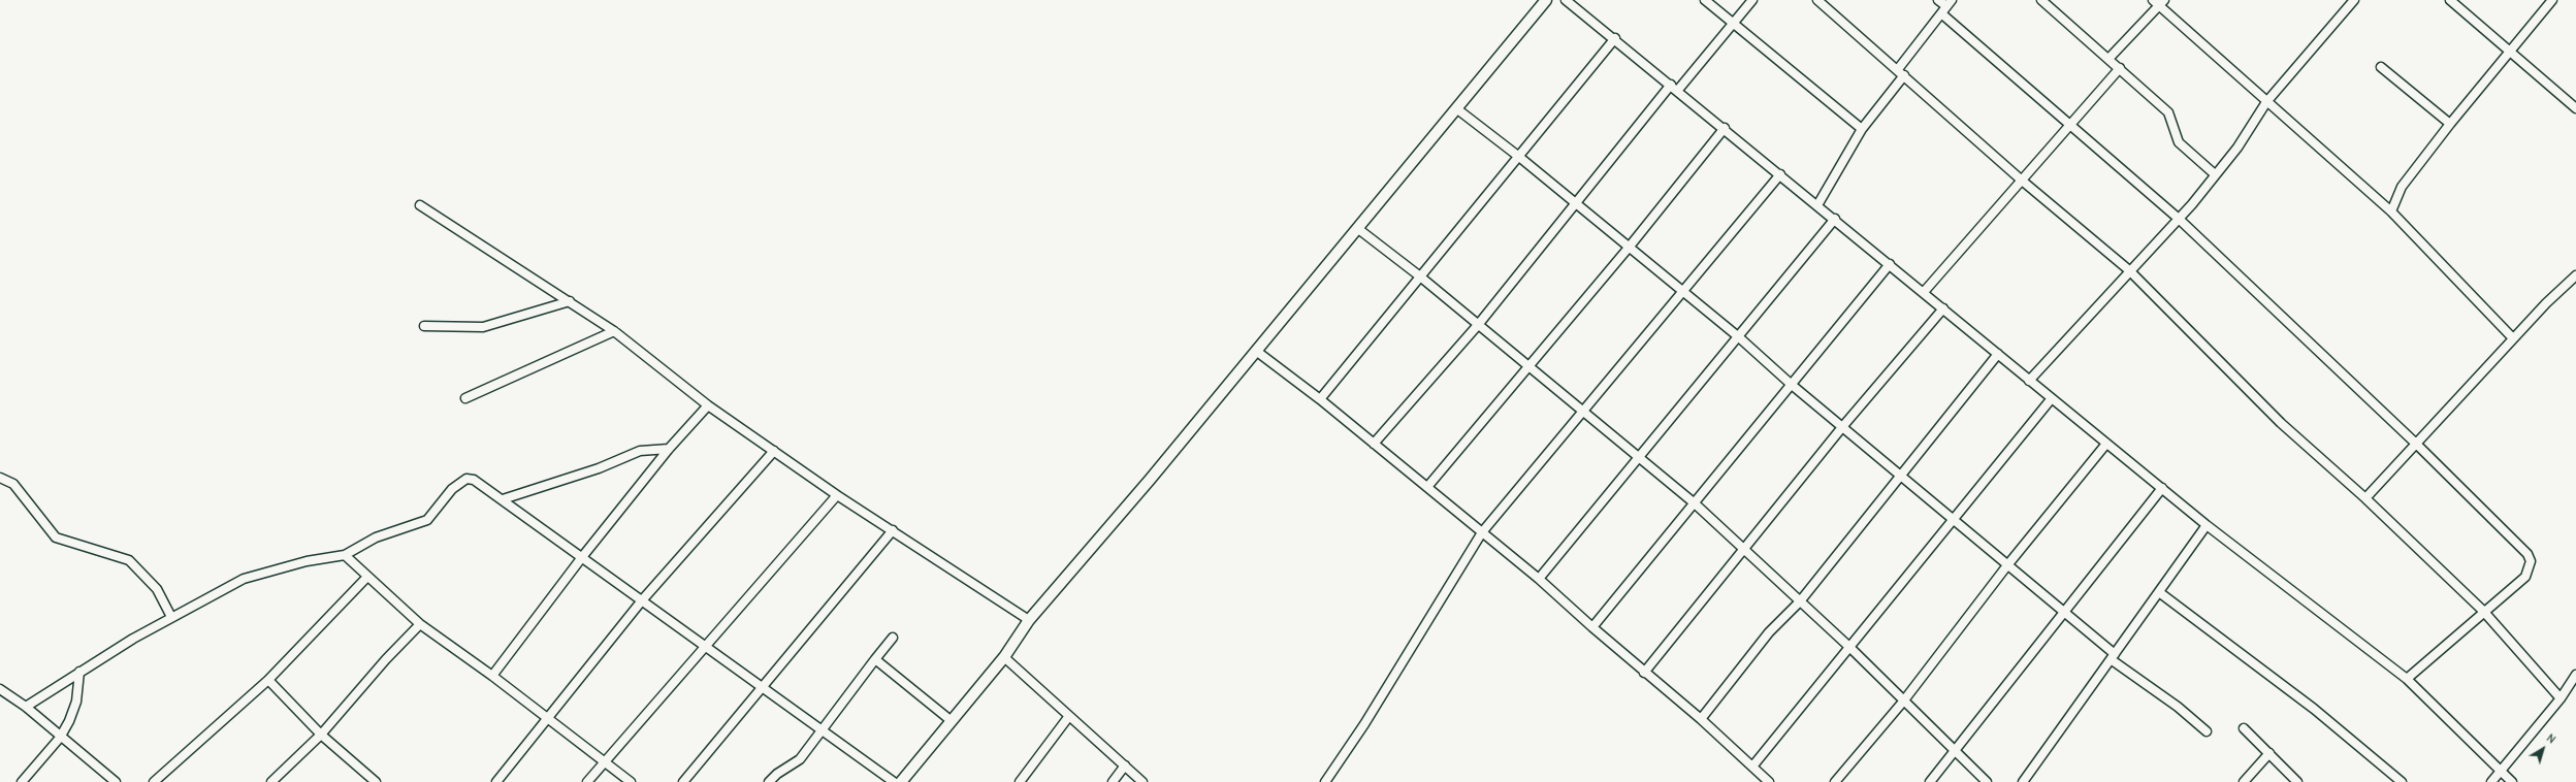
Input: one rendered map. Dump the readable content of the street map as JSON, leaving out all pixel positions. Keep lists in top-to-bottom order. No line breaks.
{"north":"top right"}
